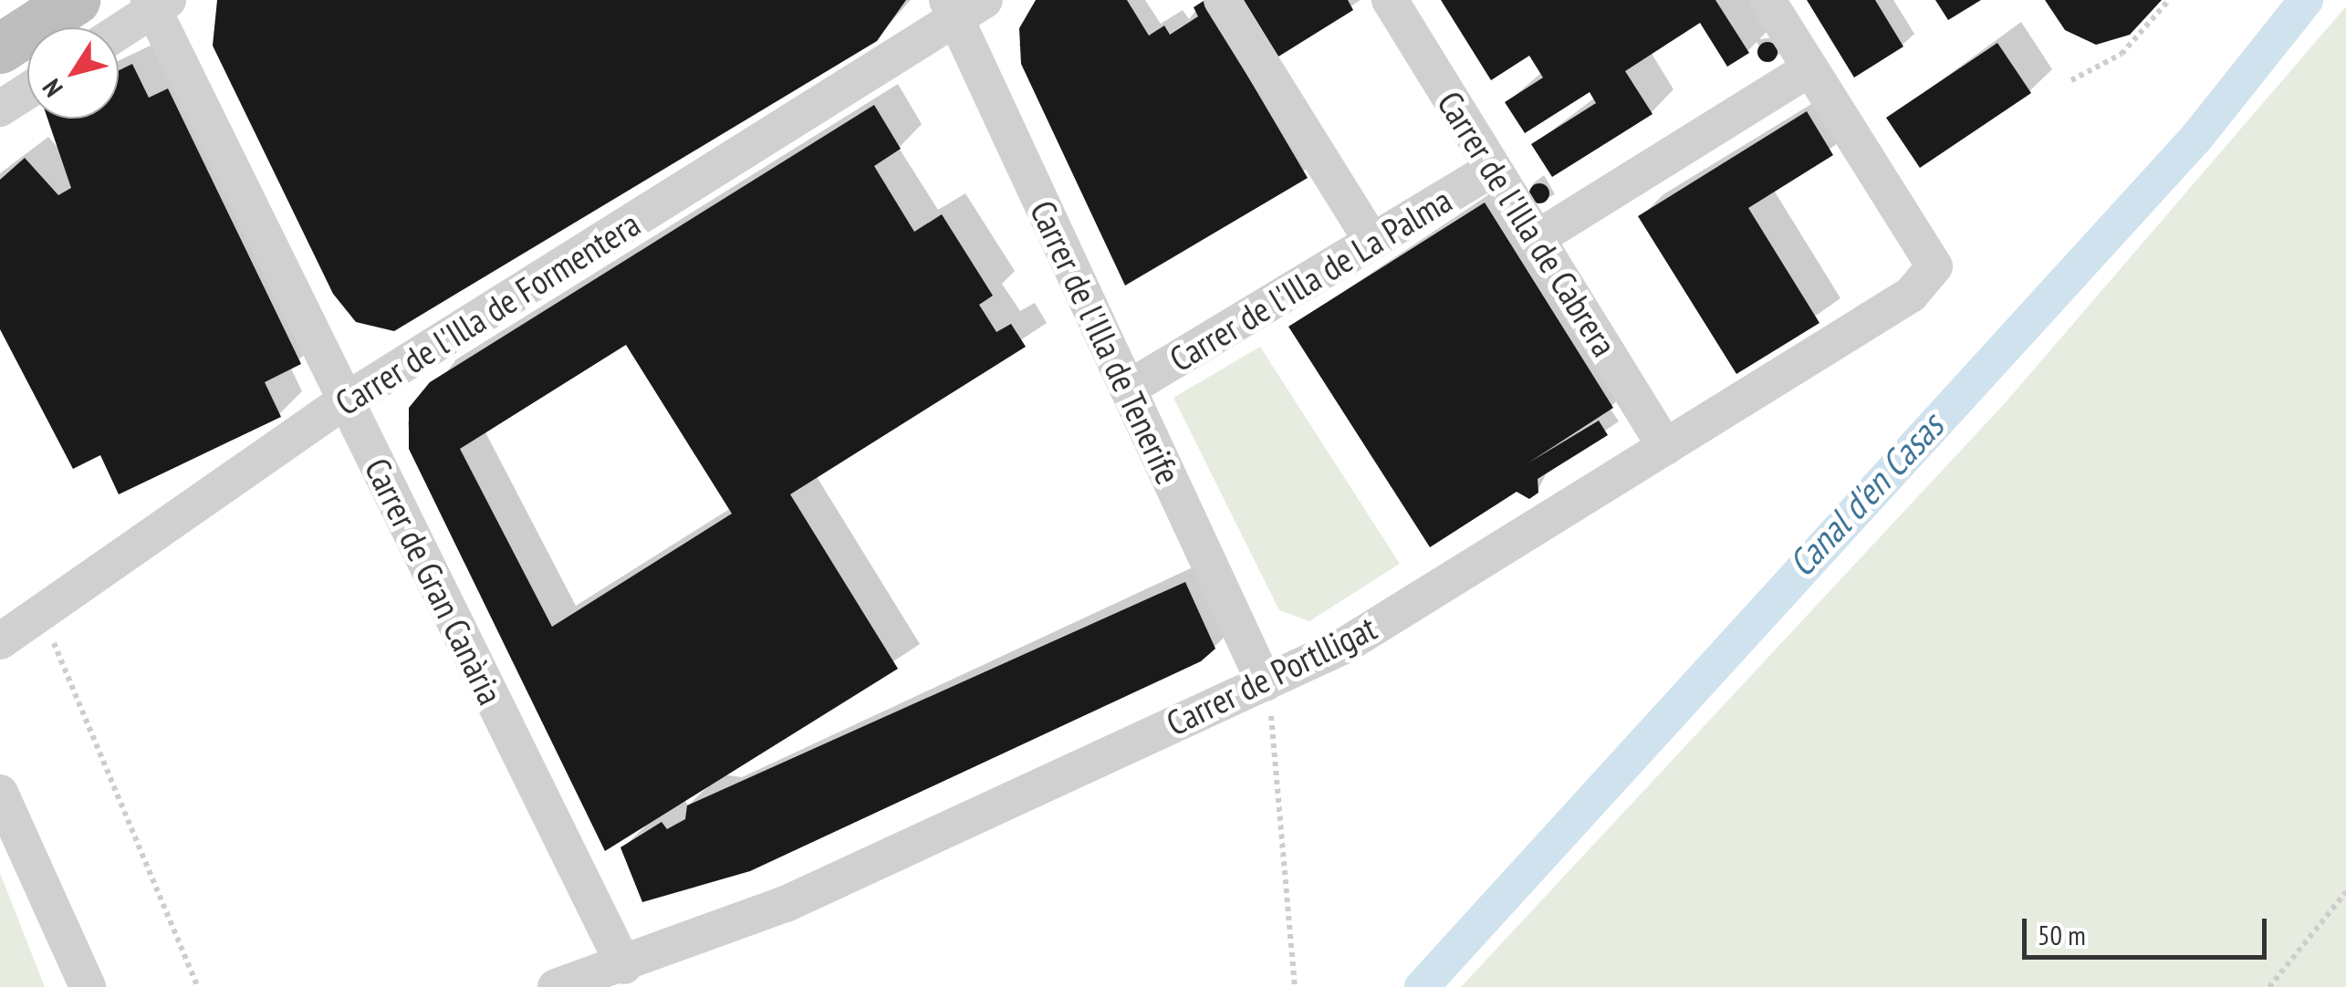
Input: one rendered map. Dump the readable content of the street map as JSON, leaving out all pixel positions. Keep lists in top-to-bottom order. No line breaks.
{"streets":{"street":["Carrer de l'Illa de Cabrera","Carrer de l'Illa de La Palma","Carrer de l'Illa de Formentera","Carrer de l'Illa de Tenerife","Carrer de Gran Canària","Carrer de Portlligat"]},"crossings":[["Carrer de l'Illa de Cabrera","Carrer de l'Illa de La Palma"],["Carrer de l'Illa de Cabrera","Carrer de Portlligat"],["Carrer de l'Illa de La Palma","Carrer de l'Illa de Tenerife"],["Carrer de l'Illa de Formentera","Carrer de l'Illa de Tenerife"],["Carrer de l'Illa de Formentera","Carrer de Gran Canària"],["Carrer de l'Illa de Tenerife","Carrer de Portlligat"],["Carrer de Gran Canària","Carrer de Portlligat"]],"water":["Canal d'en Casas"],"scale_bar":"50 m","north":"bottom left"}
